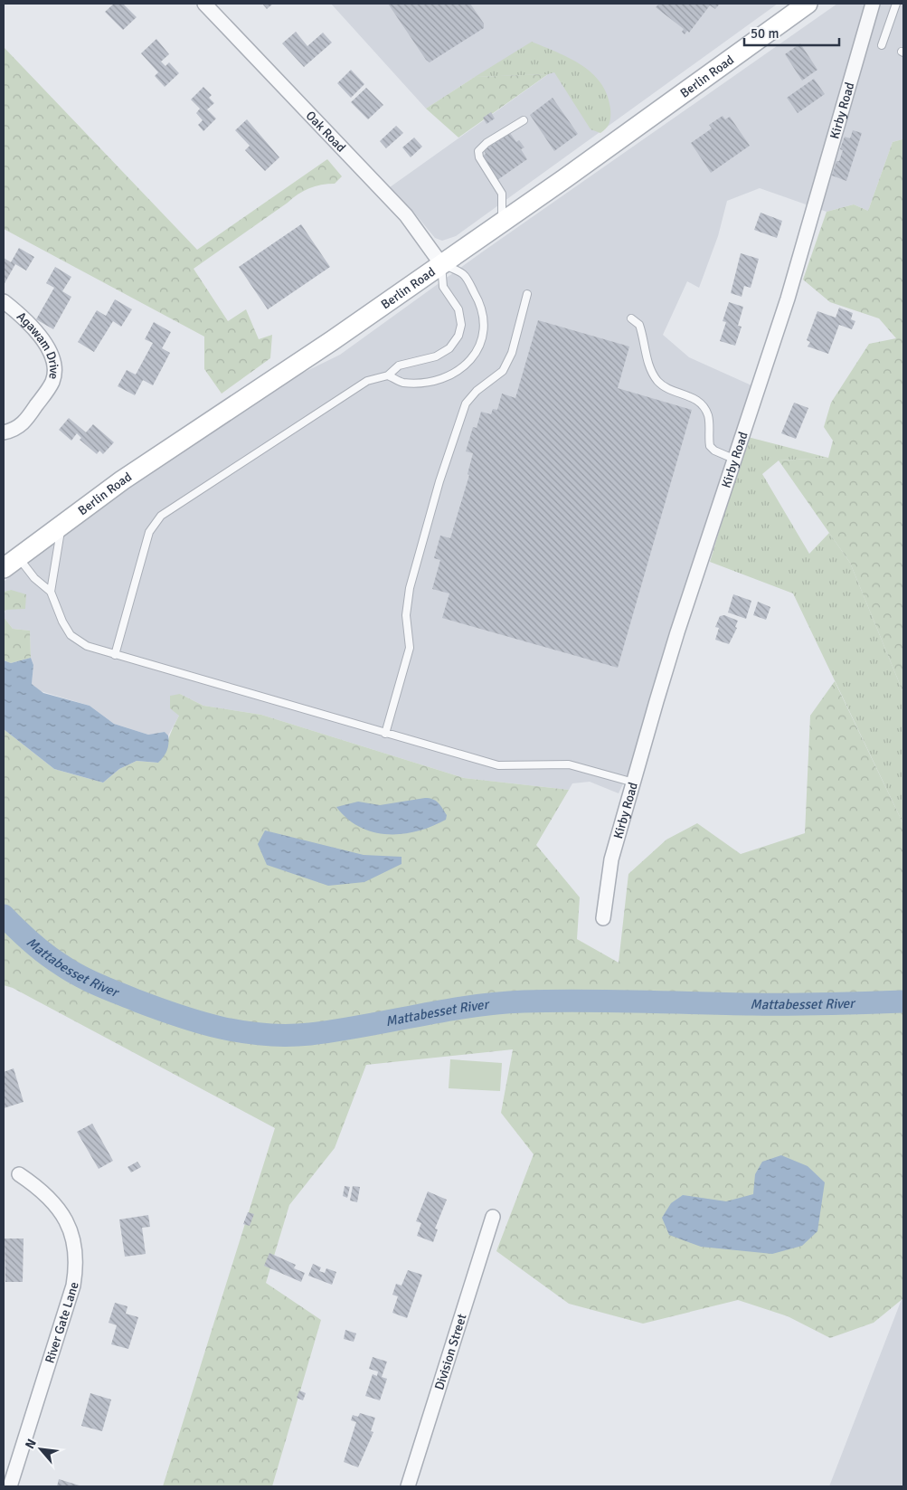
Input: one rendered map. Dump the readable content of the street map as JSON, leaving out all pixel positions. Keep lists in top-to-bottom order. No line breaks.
{"streets":{"main road":["Berlin Road"],"street":["Kirby Road","Oak Road","Agawam Drive","River Gate Lane","Division Street"]},"crossings":[["Berlin Road","Oak Road"]],"water":["Mattabesset River"],"scale_bar":"50 m","north":"top left"}
